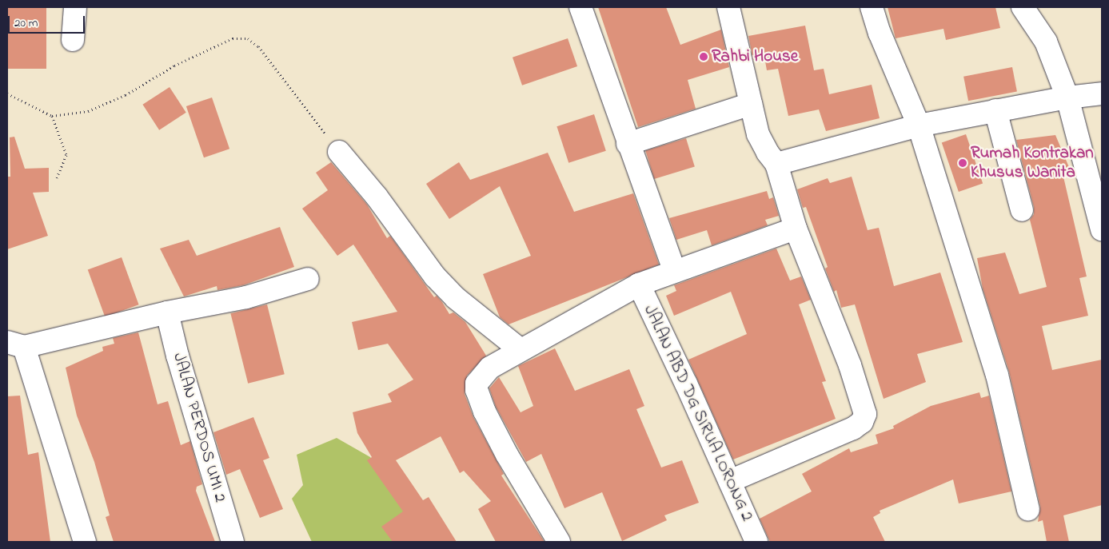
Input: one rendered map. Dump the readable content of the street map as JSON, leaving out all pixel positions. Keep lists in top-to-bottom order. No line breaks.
{"streets":{"street":["JALAN ABD DG SIRUA LORONG 2","JALAN PERDOS UMI 2"]},"places":["Rahbi House","Rumah Kontrakan Khusus Wanita"],"scale_bar":"20 m"}
